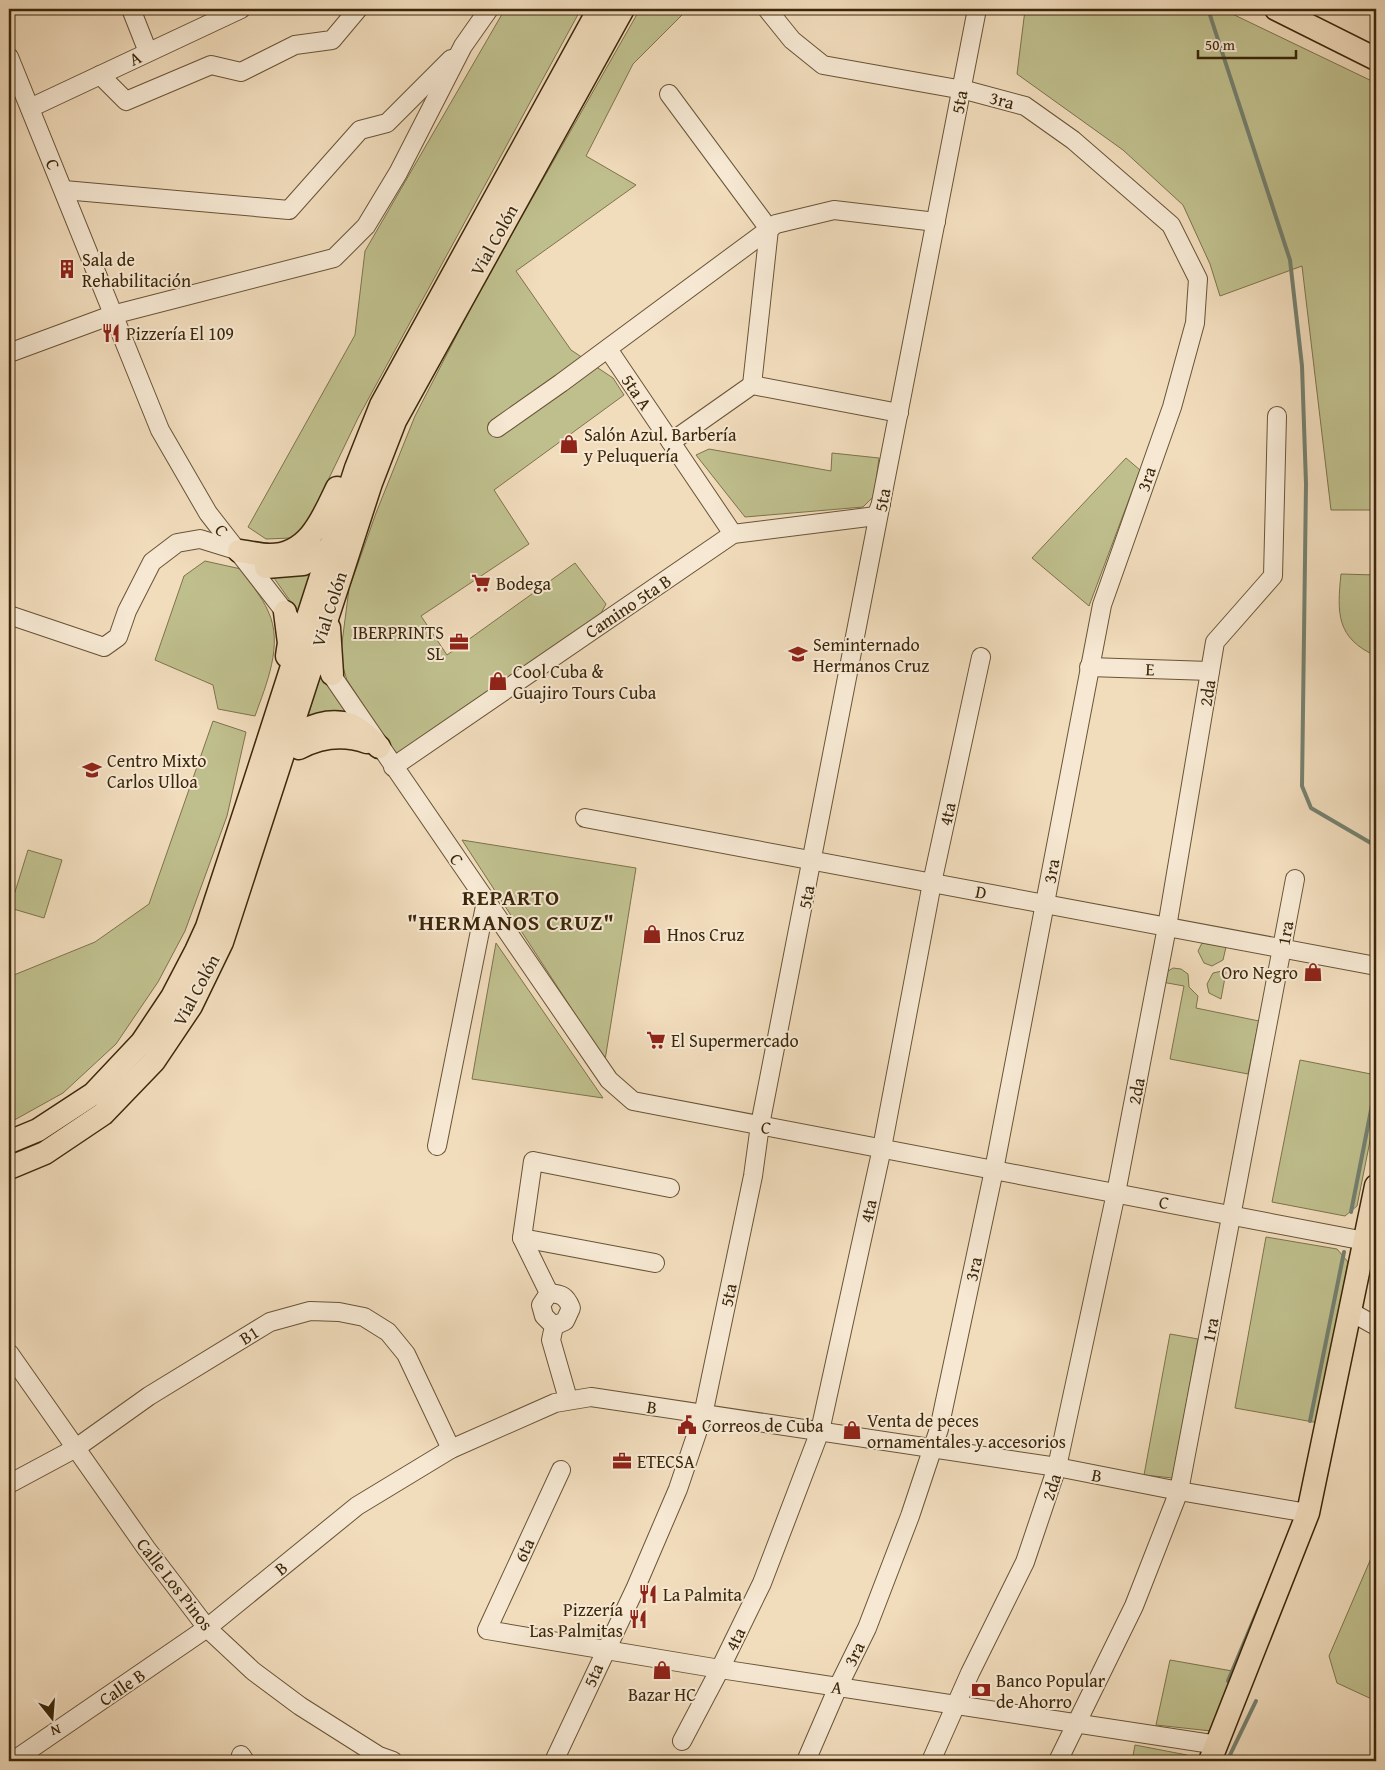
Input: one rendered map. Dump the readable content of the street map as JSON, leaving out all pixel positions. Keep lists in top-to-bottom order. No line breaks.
{"streets":{"main road":["Vial Colón"],"street":["A","3ra","5ta","C","5ta A","Camino 5ta B","E","2da","4ta","D","1ra","B1","B","6ta","Calle Los Pinos","Calle B"]},"crossings":[["A","3ra"],["A","5ta"],["A","C"],["A","2da"],["A","4ta"],["A","1ra"],["A","6ta"],["3ra","5ta"],["3ra","C"],["3ra","E"],["3ra","D"],["3ra","B"],["5ta","C"],["5ta","Camino 5ta B"],["5ta","D"],["5ta","B"],["C","Vial Colón"],["C","Camino 5ta B"],["C","2da"],["C","4ta"],["C","1ra"],["5ta A","Camino 5ta B"],["E","2da"],["2da","D"],["2da","B"],["4ta","D"],["4ta","B"],["D","1ra"],["1ra","B"],["B1","B"],["B1","Calle Los Pinos"],["B","Calle Los Pinos"],["B","Calle B"],["Calle Los Pinos","Calle B"]],"districts":["REPARTO \"HERMANOS CRUZ\""],"places":{"building":["Sala de Rehabilitación"],"restaurant":["Pizzería El 109","La Palmita","Pizzería Las Palmitas"],"shop":["Salón Azul. Barbería y Peluquería","Cool Cuba & Guajiro Tours Cuba","Hnos Cruz","Oro Negro","Venta de peces ornamentales y accesorios","Bazar HC"],"supermarket":["Bodega","El Supermercado"],"office":["IBERPRINTS SL","ETECSA"],"school or university":["Seminternado Hermanos Cruz","Centro Mixto Carlos Ulloa"],"public building":["Correos de Cuba"],"bank":["Banco Popular de Ahorro"]},"scale_bar":"50 m","north":"bottom"}
